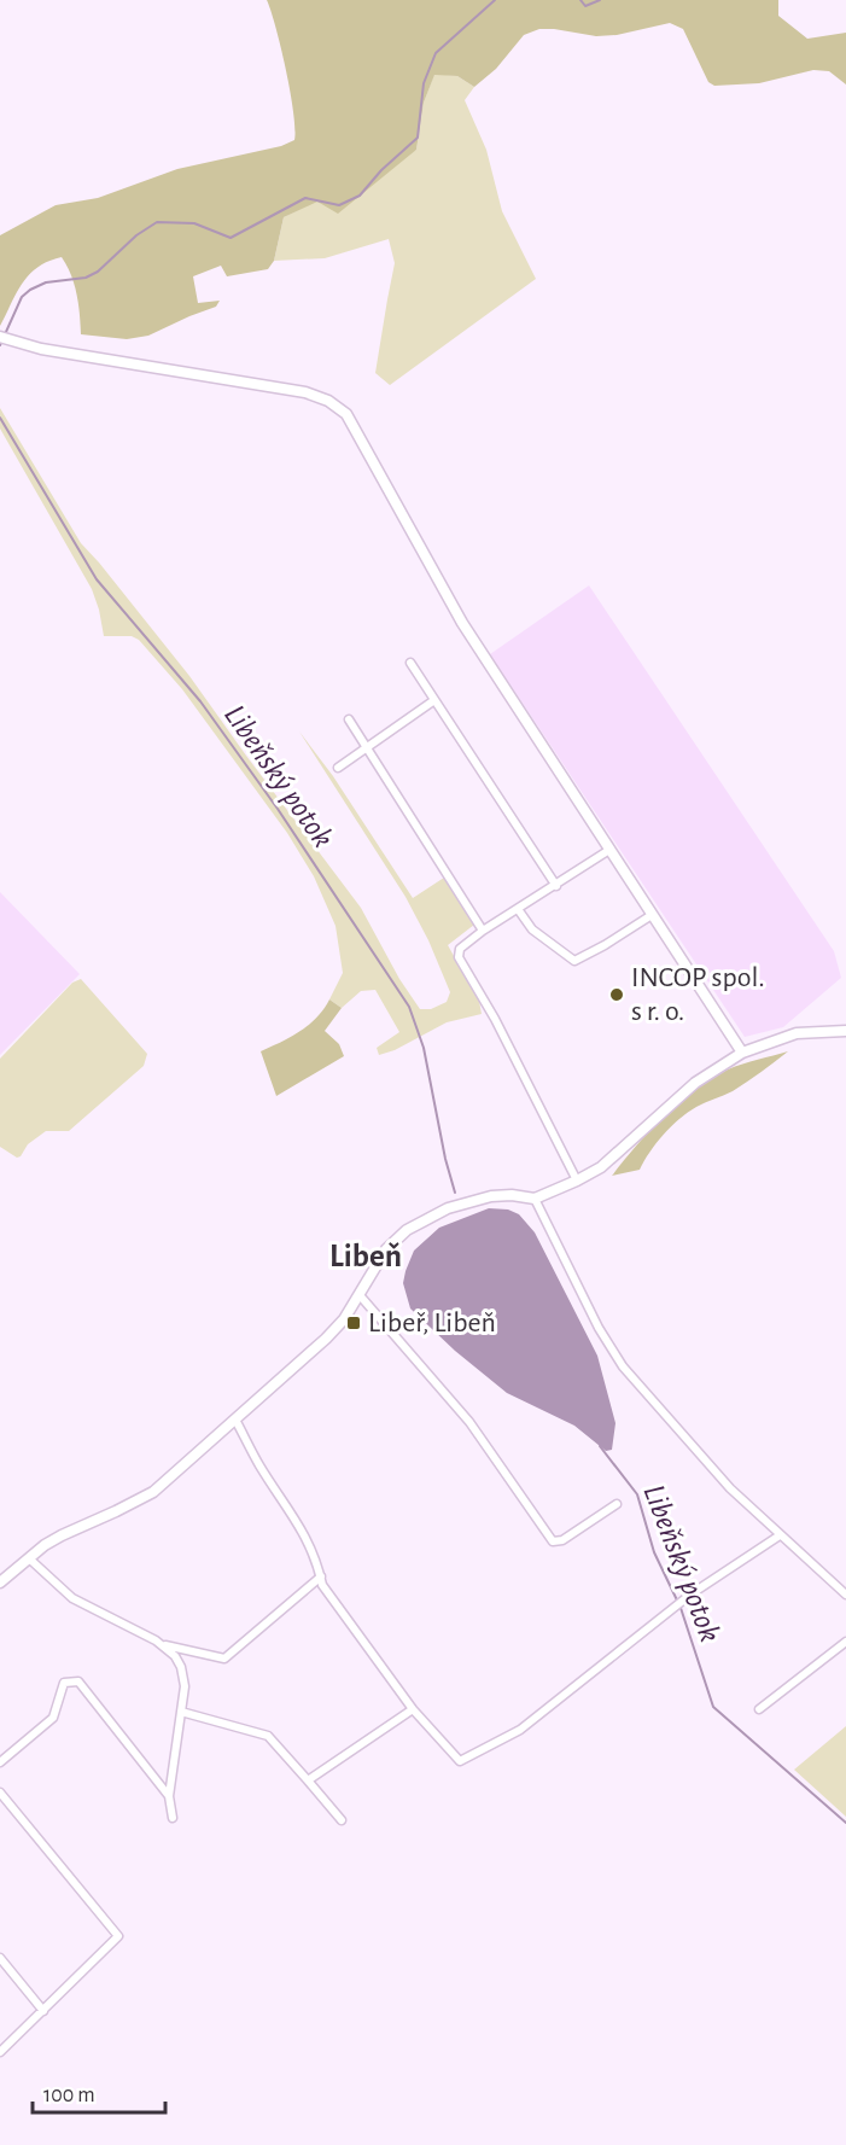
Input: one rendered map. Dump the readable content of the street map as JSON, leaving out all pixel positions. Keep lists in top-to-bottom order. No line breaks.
{"districts":["Libeň"],"water":["Libeňský potok"],"places":{"other":["INCOP spol. s r. o."],"transit":["Libeř, Libeň"]},"scale_bar":"100 m"}
